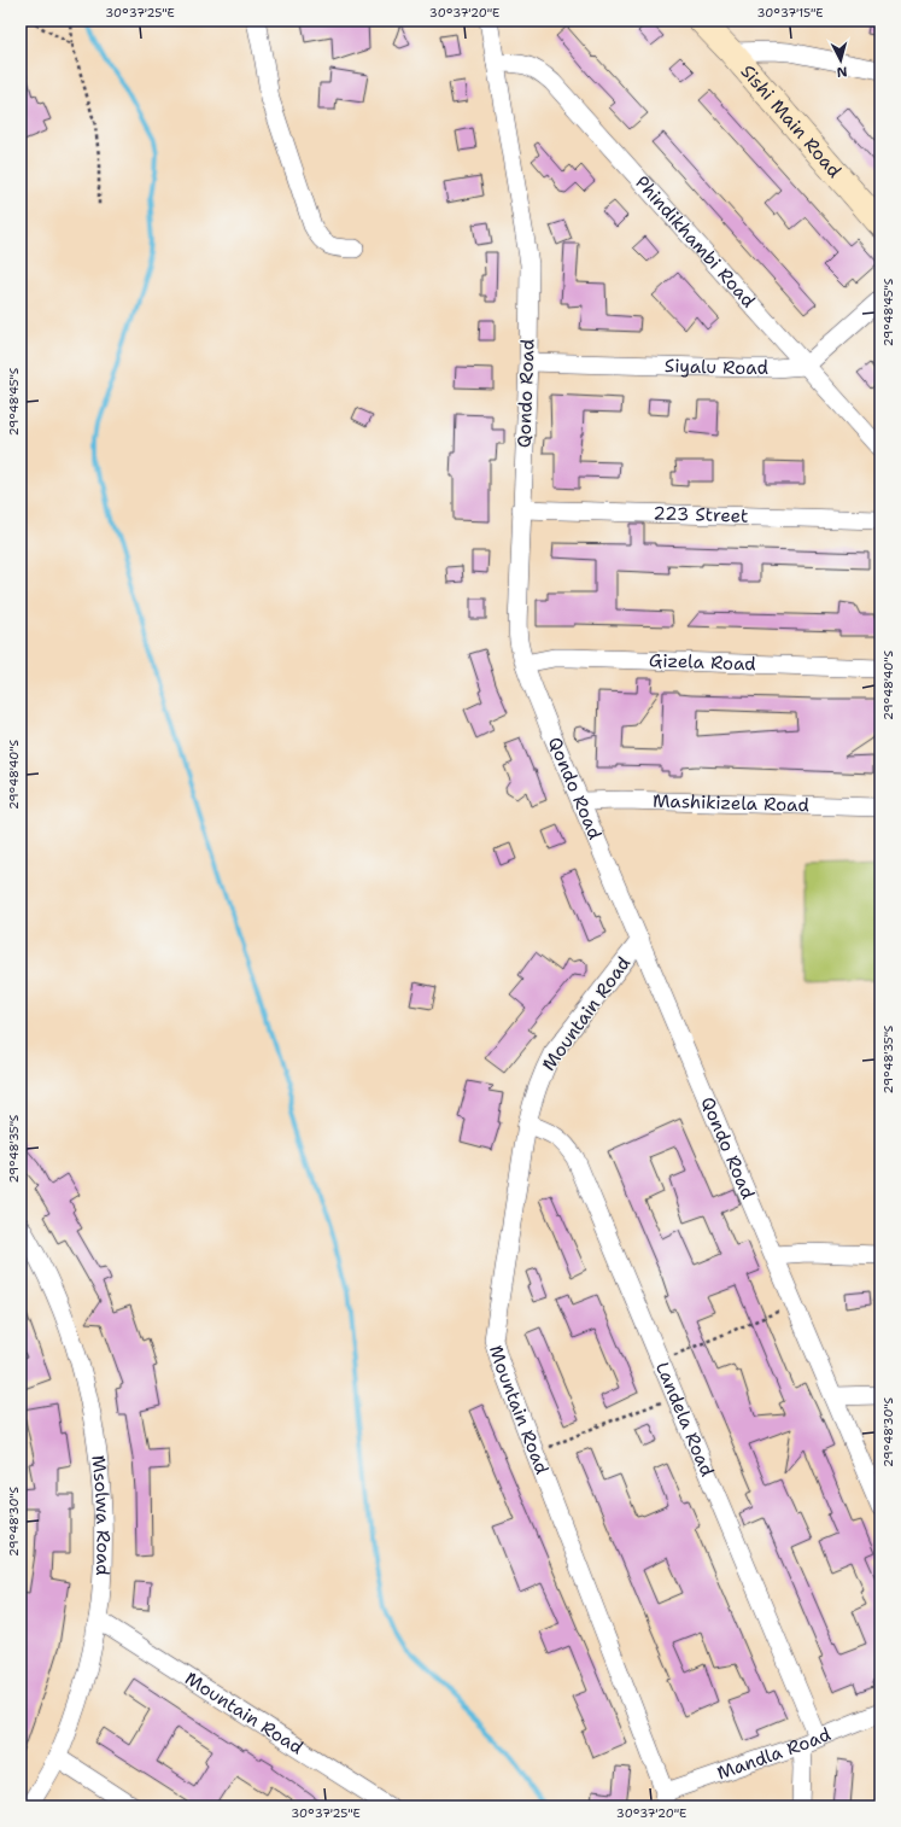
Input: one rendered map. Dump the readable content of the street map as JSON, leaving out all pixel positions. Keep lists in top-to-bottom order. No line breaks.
{"streets":{"street":["Sishi Main Road","Phindikhambi Road","Siyalu Road","Qondo Road","223 Street","Gizela Road","Mashikizela Road","Mountain Road","Landela Road","Msolwa Road","Mandla Road"]},"crossings":[["Phindikhambi Road","Siyalu Road"],["Phindikhambi Road","Qondo Road"],["Siyalu Road","Qondo Road"],["Qondo Road","223 Street"],["Qondo Road","Gizela Road"],["Qondo Road","Mashikizela Road"],["Qondo Road","Mountain Road"],["Mountain Road","Landela Road"],["Mountain Road","Msolwa Road"],["Mountain Road","Mandla Road"],["Landela Road","Mandla Road"]],"north":"bottom","coordinates":["30°37'25\"E","30°37'20\"E","30°37'15\"E","29°48'45\"S","29°48'40\"S","29°48'35\"S","29°48'30\"S"]}
